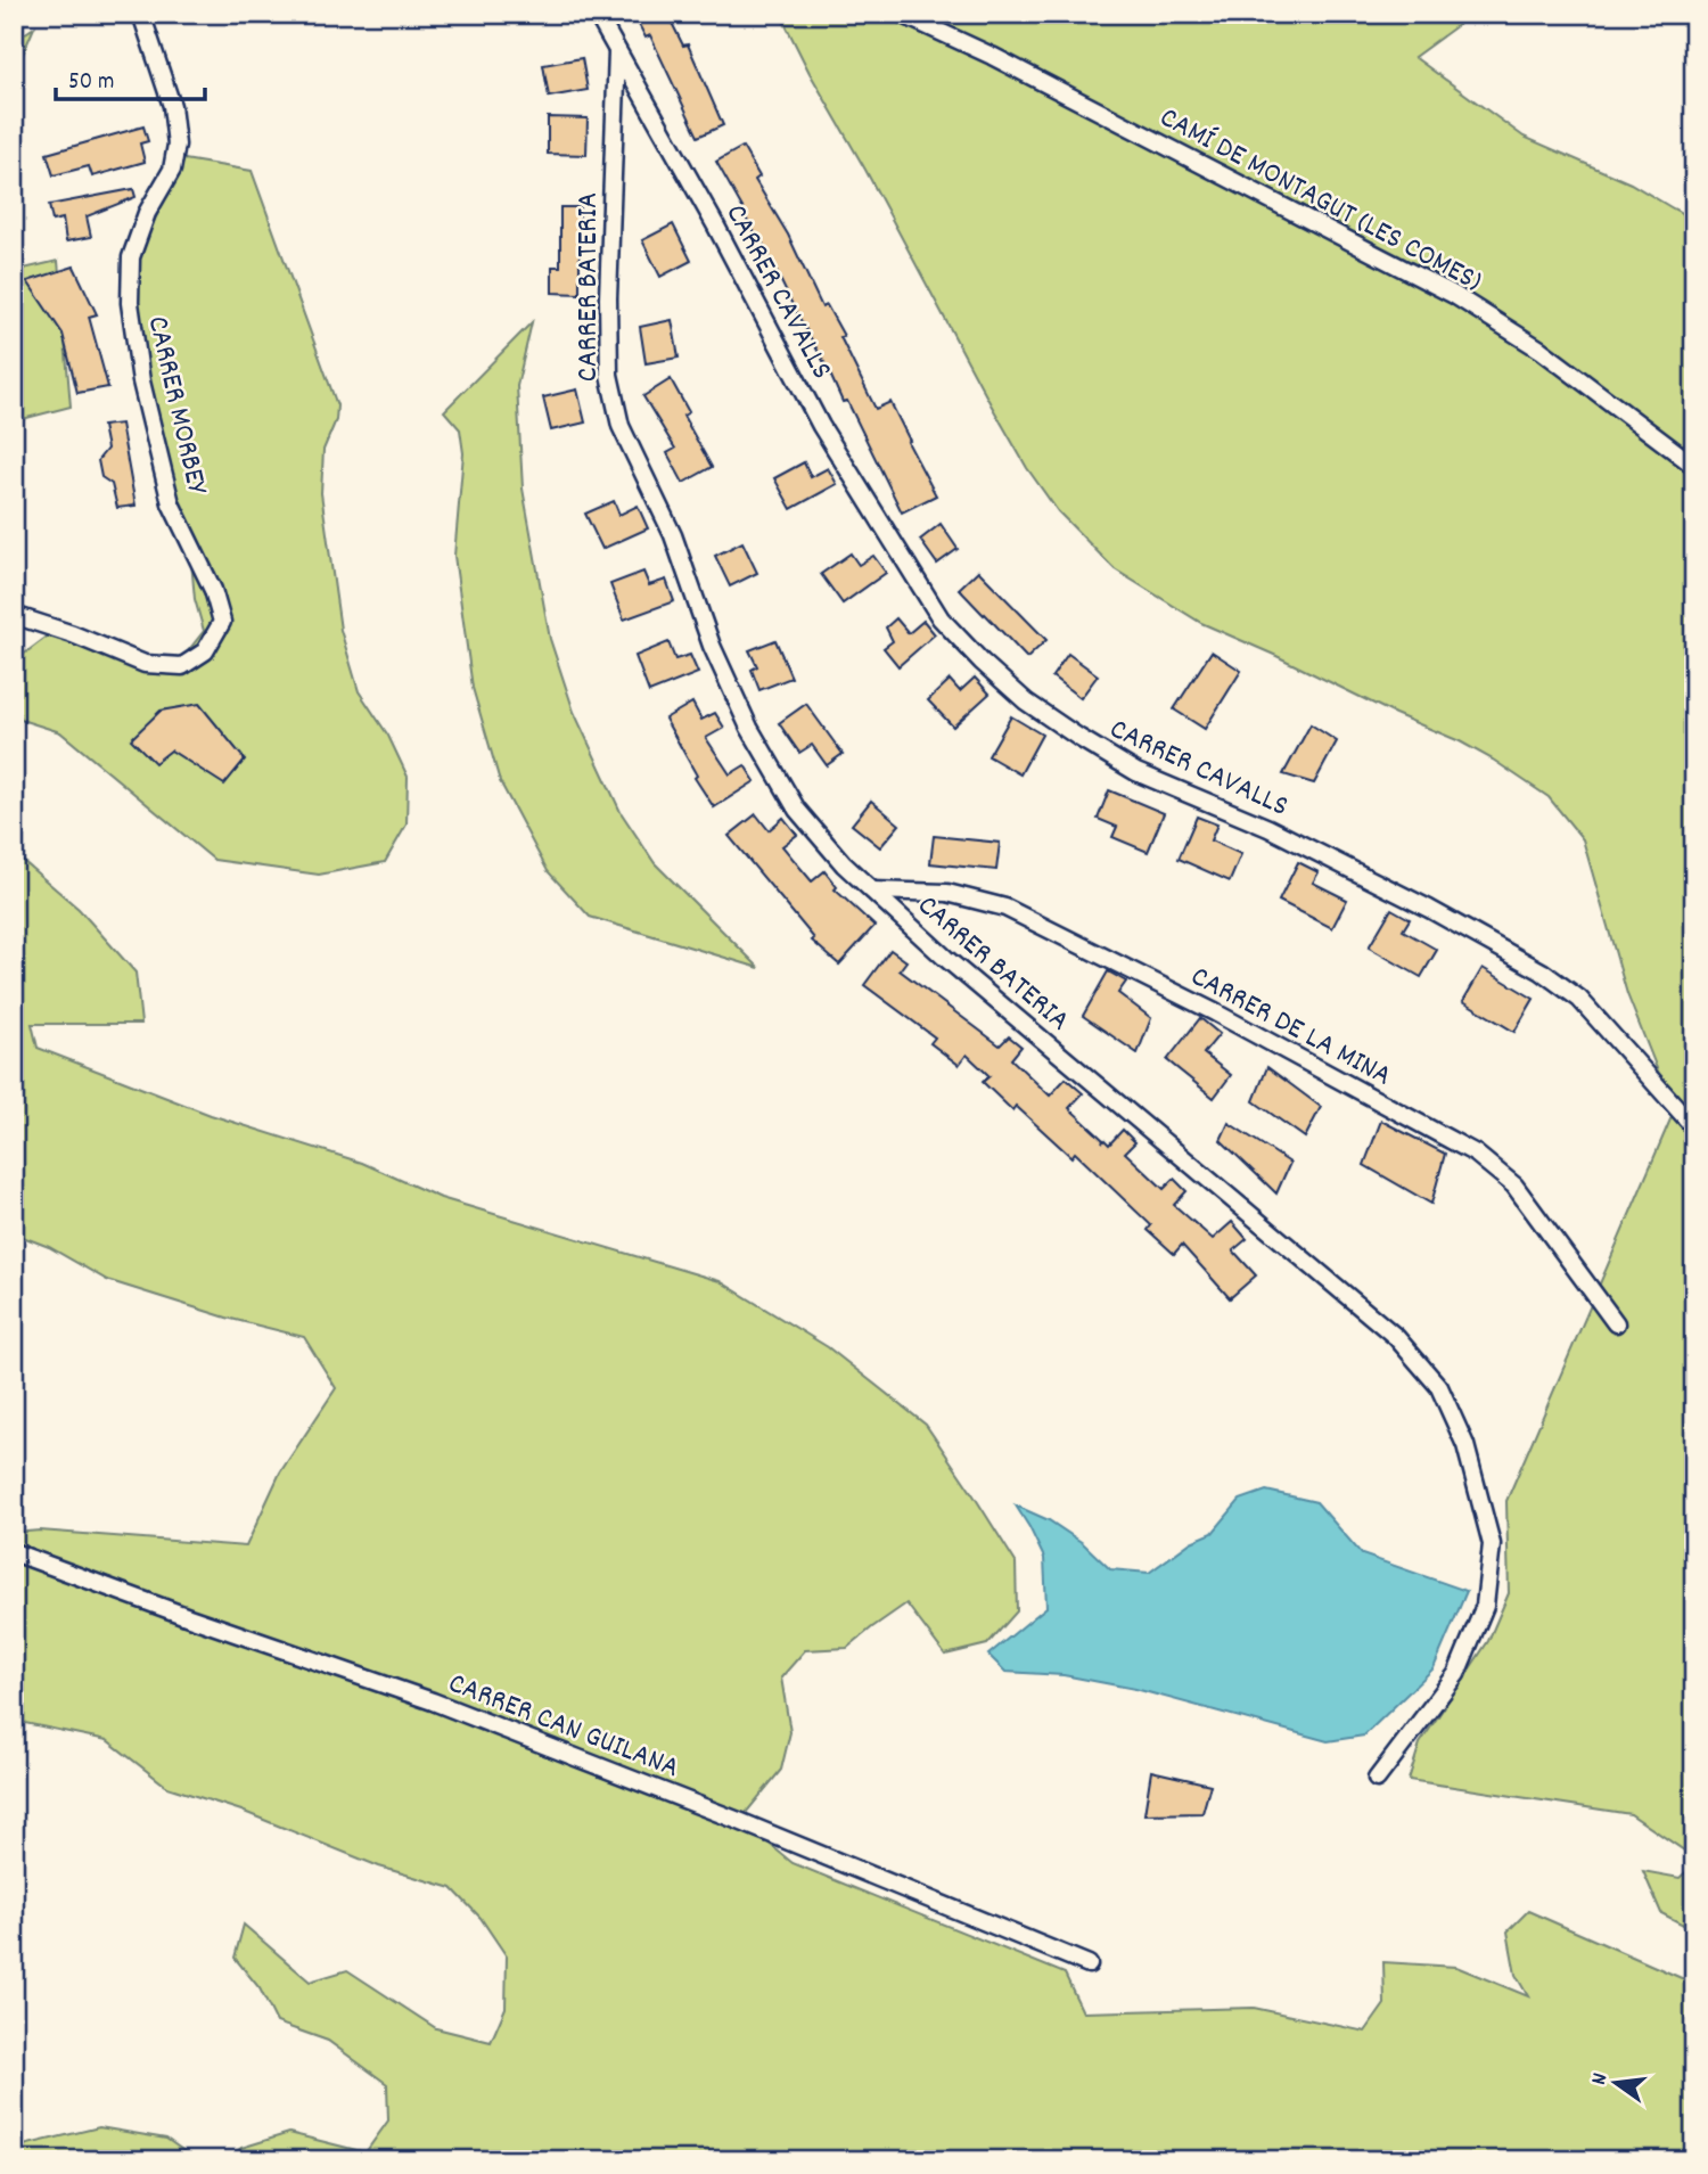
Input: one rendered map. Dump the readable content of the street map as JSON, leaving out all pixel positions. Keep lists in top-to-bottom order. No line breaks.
{"streets":{"street":["CAMÍ DE MONTAGUT (LES COMES)","CARRER BATERIA","CARRER CAVALLS","CARRER MORBEY","CARRER DE LA MINA","CARRER CAN GUILANA"]},"crossings":[["CARRER BATERIA","CARRER CAVALLS"],["CARRER BATERIA","CARRER DE LA MINA"]],"scale_bar":"50 m","north":"left"}
